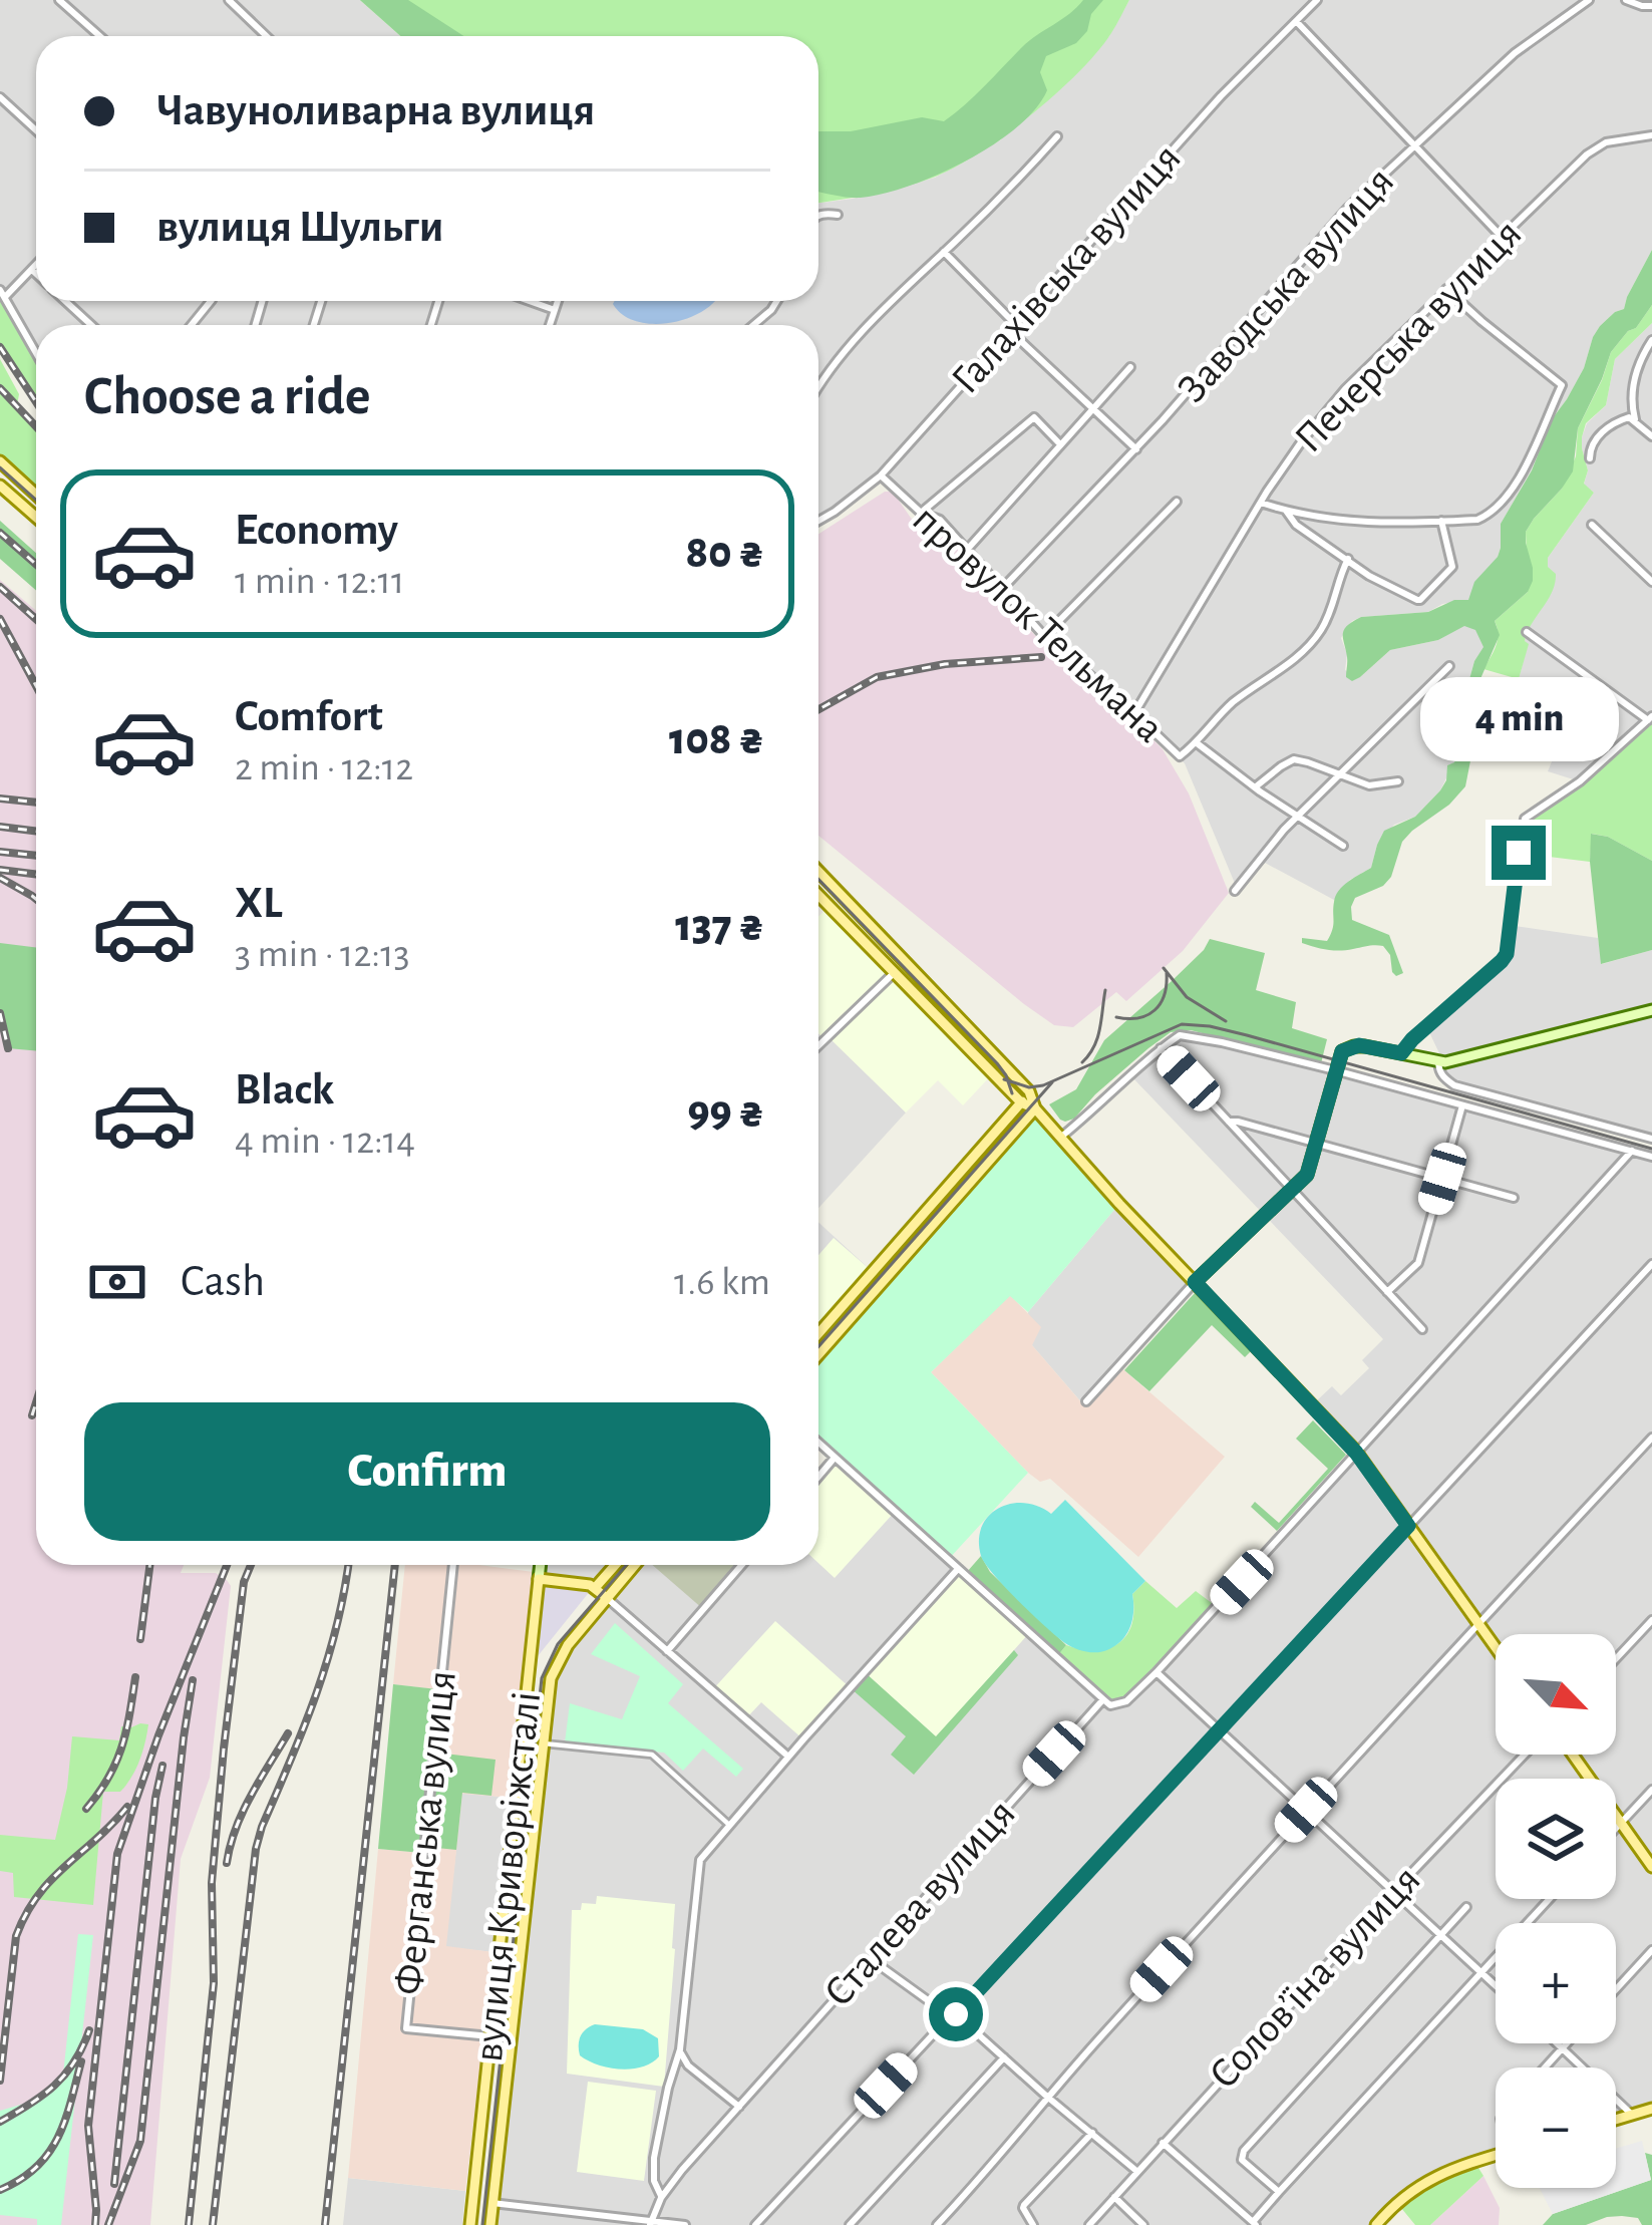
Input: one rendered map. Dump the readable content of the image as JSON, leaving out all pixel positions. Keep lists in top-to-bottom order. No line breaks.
{"streets":{"main road":["вулиця Криворіжсталі"],"street":["Галахівська вулиця","Заводська вулиця","Печерська вулиця","провулок Тельмана","Ферганська вулиця","Сталева вулиця","Соловʼїна вулиця"]},"crossings":[["Галахівська вулиця","провулок Тельмана"],["Заводська вулиця","провулок Тельмана"],["Печерська вулиця","провулок Тельмана"],["Ферганська вулиця","вулиця Криворіжсталі"]],"north":"bottom right","page":{"banner":["Чавуноливарна вулиця","вулиця Шульги"],"heading":"Choose a ride","list":[{"name":"Economy","note":"1 min · 12:11","value":"80 ₴"},{"name":"Comfort","note":"2 min · 12:12","value":"108 ₴"},{"name":"XL","note":"3 min · 12:13","value":"137 ₴"},{"name":"Black","note":"4 min · 12:14","value":"99 ₴"}],"bubble":"4 min","pay":["Cash","1.6 km"],"buttons":"Confirm","map_buttons":["+","−"]}}
